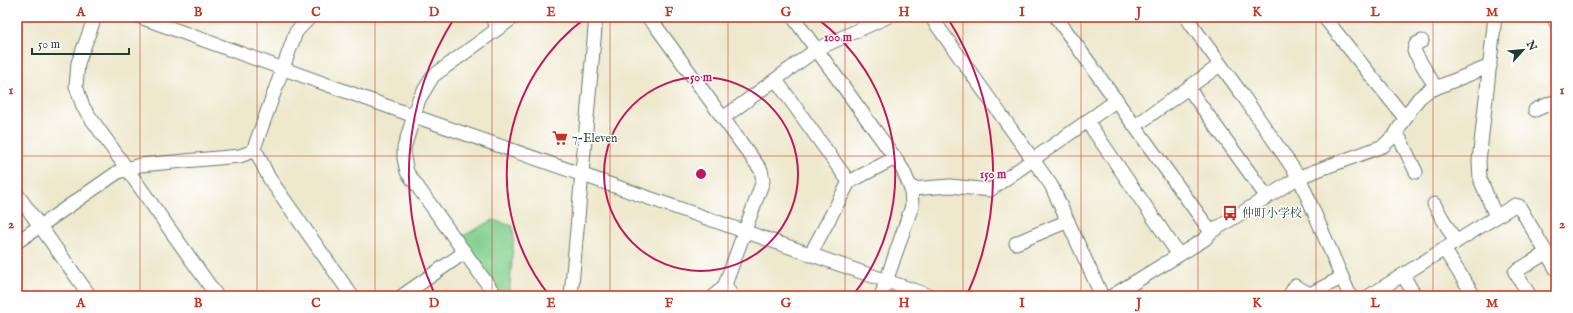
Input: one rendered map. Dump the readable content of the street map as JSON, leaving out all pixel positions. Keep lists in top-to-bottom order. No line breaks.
{"places":{"supermarket":["7-Eleven"],"bus stop":["仲町小学校"]},"scale_bar":"50 m","north":"top right","grid":{"columns":["A","B","C","D","E","F","G","H","I","J","K","L","M"],"rows":["1","2"]},"rings":["100 m","50 m","150 m"]}
